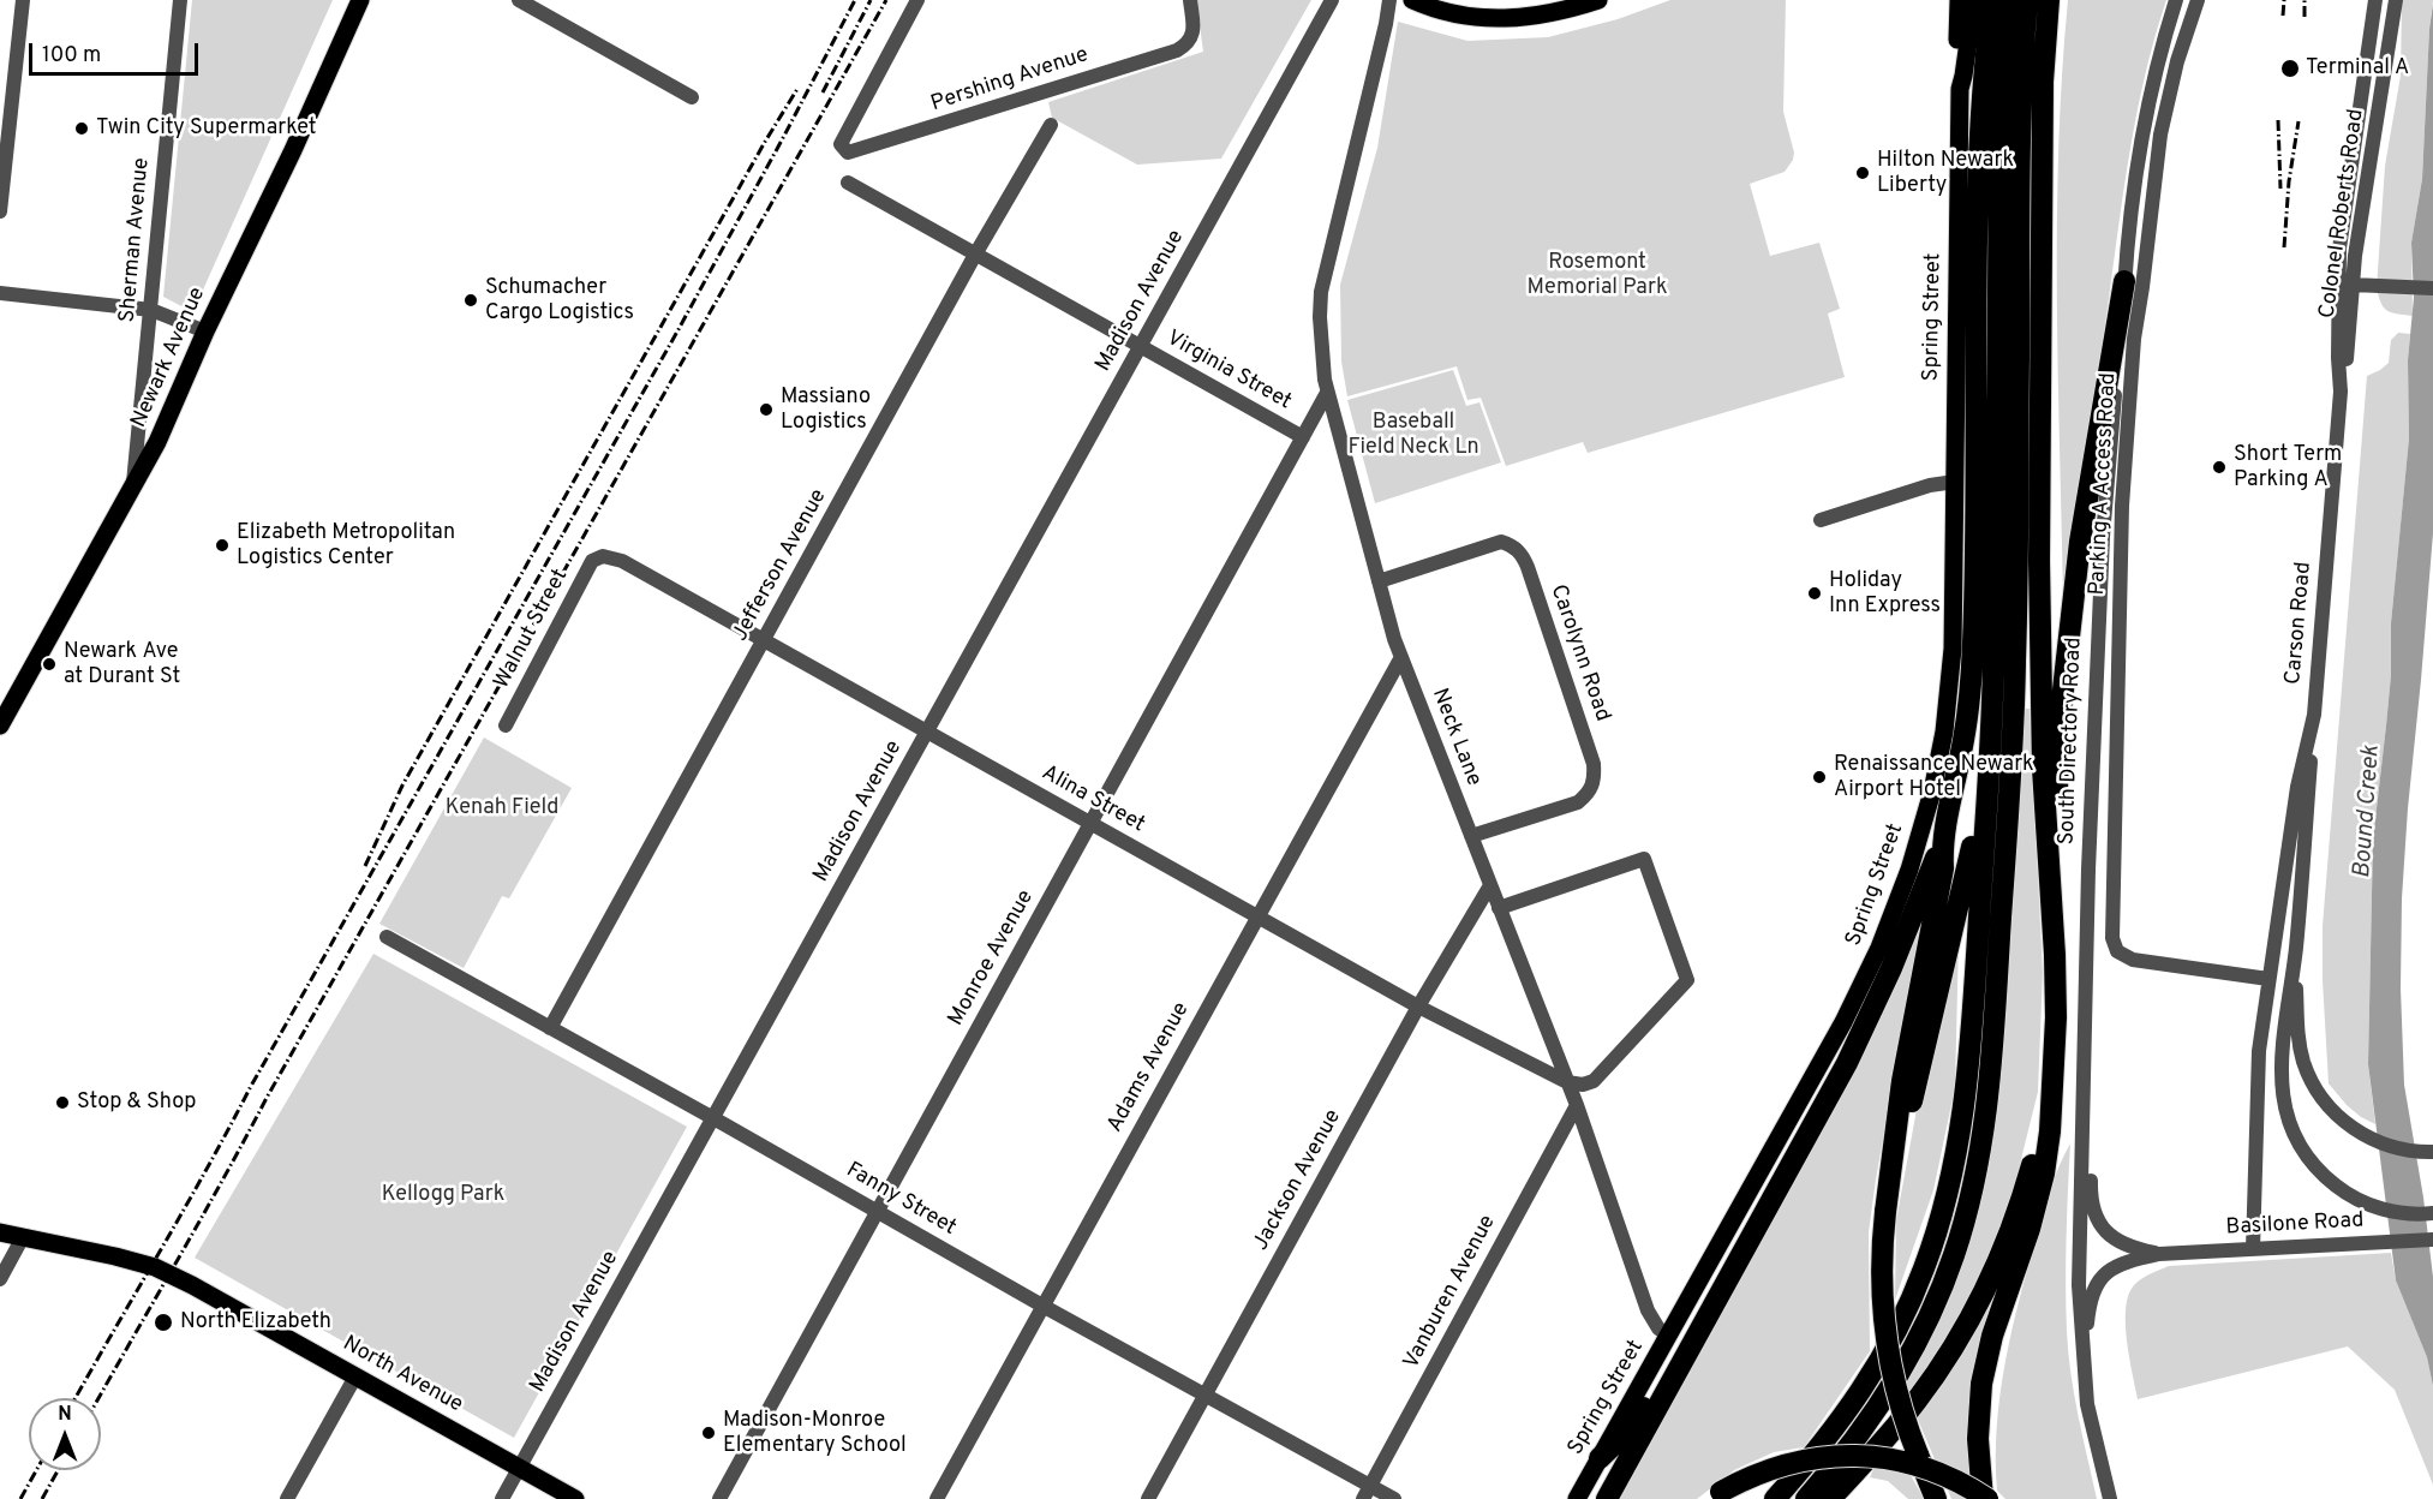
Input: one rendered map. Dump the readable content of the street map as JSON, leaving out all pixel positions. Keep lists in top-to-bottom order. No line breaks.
{"streets":{"main road":["Spring Street","Newark Avenue","North Avenue"],"street":["Pershing Avenue","Colonel Roberts Road","Sherman Avenue","Madison Avenue","Virginia Street","Parking A Access Road","Jefferson Avenue","Carson Road","Walnut Street","Carolynn Road","Neck Lane","South Directory Road","Alina Street","Monroe Avenue","Adams Avenue","Jackson Avenue","Fanny Street","Basilone Road","Vanburen Avenue"]},"crossings":[["Colonel Roberts Road","Carson Road"],["Sherman Avenue","Newark Avenue"],["Madison Avenue","Virginia Street"],["Madison Avenue","Alina Street"],["Madison Avenue","Fanny Street"],["Madison Avenue","North Avenue"],["Spring Street","Neck Lane"],["Virginia Street","Jefferson Avenue"],["Virginia Street","Neck Lane"],["Virginia Street","Monroe Avenue"],["Parking A Access Road","Carson Road"],["Parking A Access Road","South Directory Road"],["Jefferson Avenue","Alina Street"],["Jefferson Avenue","Fanny Street"],["Carson Road","Basilone Road"],["Walnut Street","Alina Street"],["Carolynn Road","Neck Lane"],["Neck Lane","Alina Street"],["Neck Lane","Adams Avenue"],["Neck Lane","Jackson Avenue"],["Neck Lane","Vanburen Avenue"],["Alina Street","Monroe Avenue"],["Alina Street","Adams Avenue"],["Alina Street","Jackson Avenue"],["Monroe Avenue","Fanny Street"],["Adams Avenue","Fanny Street"],["Jackson Avenue","Fanny Street"],["Fanny Street","Vanburen Avenue"]],"water":["Bound Creek"],"parks":["Rosemont Memorial Park","Baseball Field Neck Ln","Kenah Field","Kellogg Park"],"places":["Terminal A","Twin City Supermarket","Hilton Newark Liberty","Schumacher Cargo Logistics","Massiano Logistics","Short Term Parking A","Elizabeth Metropolitan Logistics Center","Holiday Inn Express","Newark Ave at Durant St","Renaissance Newark Airport Hotel","Stop & Shop","North Elizabeth","Madison-Monroe Elementary School"],"scale_bar":"100 m","north":"top"}
